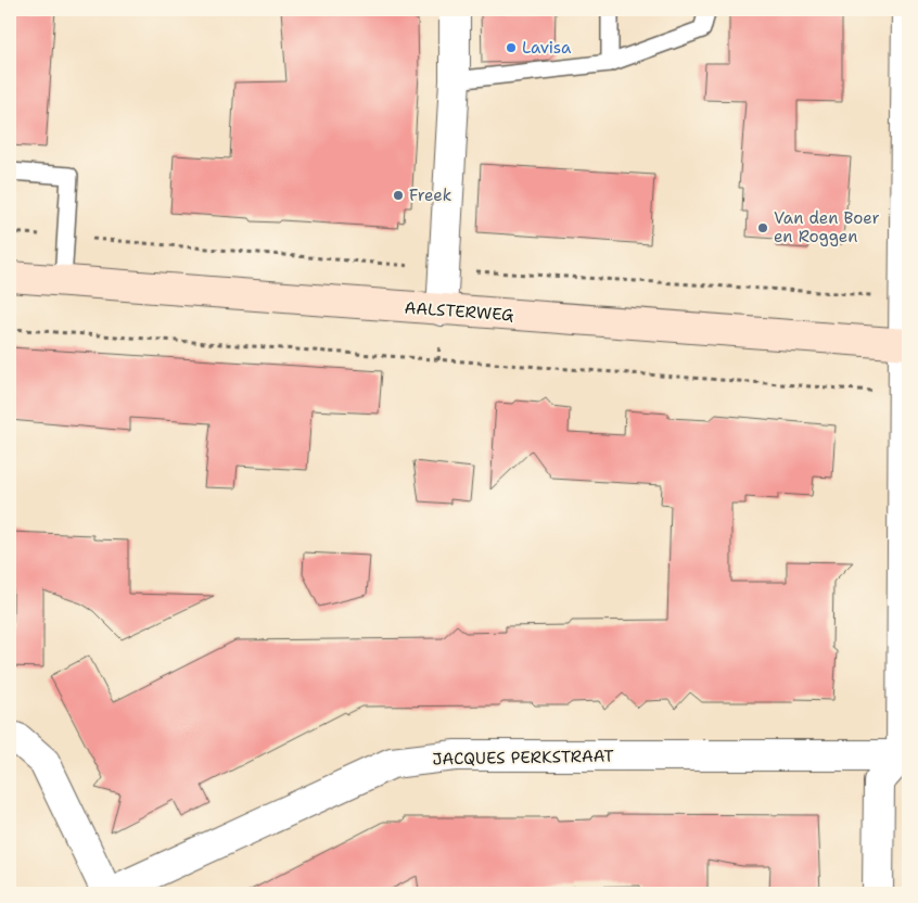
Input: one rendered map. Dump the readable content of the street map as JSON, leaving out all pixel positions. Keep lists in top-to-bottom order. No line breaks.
{"streets":{"main road":["AALSTERWEG"],"street":["JACQUES PERKSTRAAT"]},"places":["Lavisa","Freek","Van den Boer en Roggen"]}
